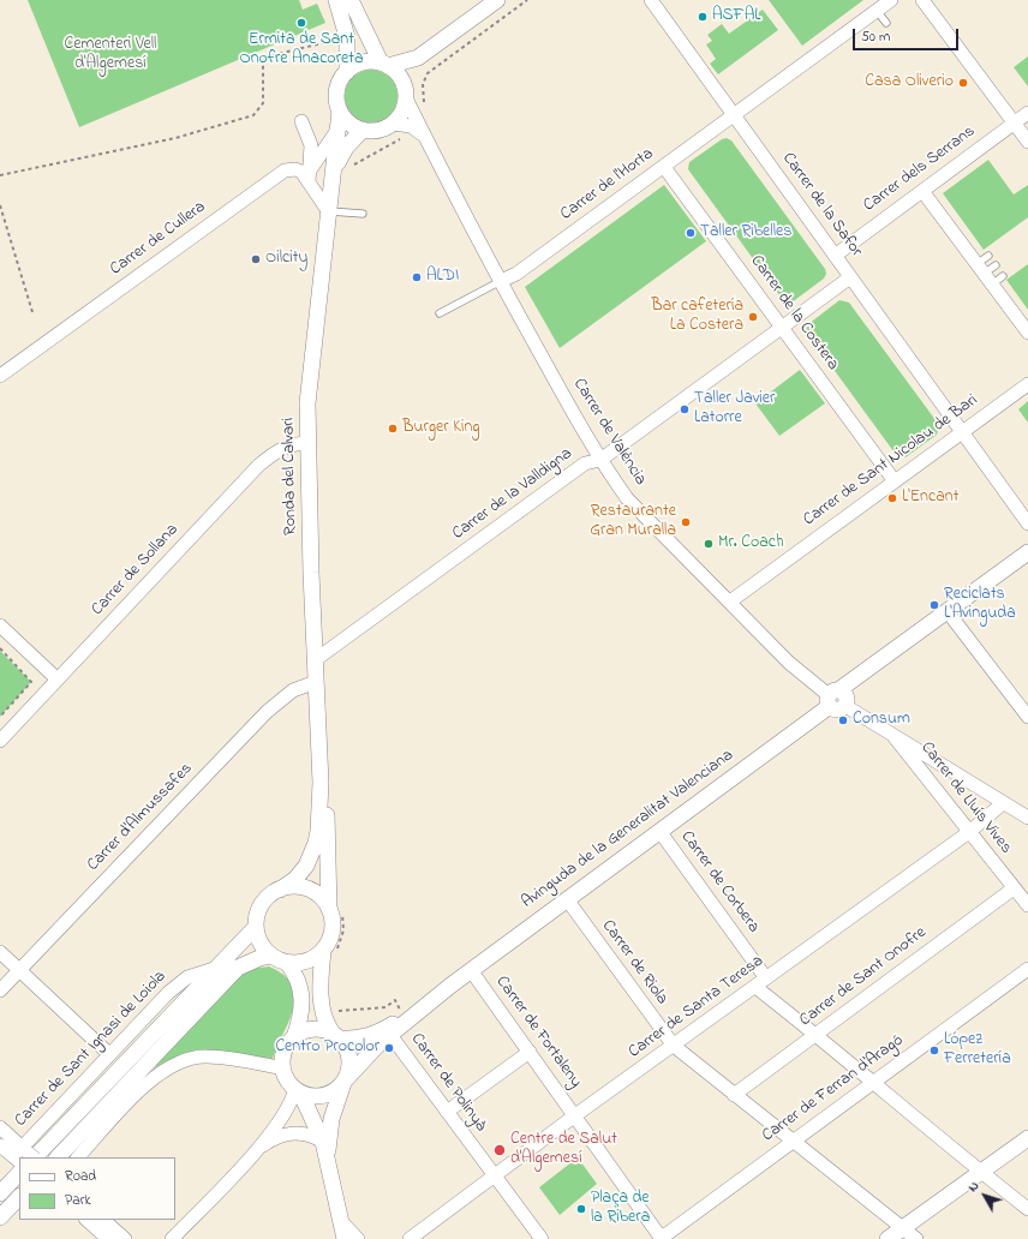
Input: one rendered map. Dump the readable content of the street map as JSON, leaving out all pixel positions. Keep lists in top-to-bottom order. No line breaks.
{"streets":{"street":["Carrer dels Serrans","Carrer de l'Horta","Carrer de la Safor","Carrer de Cullera","Carrer de la Costera","Carrer de València","Carrer de Sant Nicolau de Bari","Ronda del Calvari","Carrer de la Valldigna","Carrer de Sollana","Carrer de Lluís Vives","Carrer d'Almussafes","Avinguda de la Generalitat Valenciana","Carrer de Corbera","Carrer de Riola","Carrer de Sant Onofre","Carrer de Santa Teresa","Carrer de Fortaleny","Carrer de Sant Ignasi de Loiola","Carrer de Polinyà","Carrer de Ferran d'Aragó"]},"crossings":[["Carrer dels Serrans","Carrer de la Safor"],["Carrer de l'Horta","Carrer de la Safor"],["Carrer de l'Horta","Carrer de la Costera"],["Carrer de l'Horta","Carrer de València"],["Carrer de la Safor","Carrer de Sant Nicolau de Bari"],["Carrer de la Safor","Carrer de la Valldigna"],["Carrer de Cullera","Ronda del Calvari"],["Carrer de la Costera","Carrer de Sant Nicolau de Bari"],["Carrer de la Costera","Carrer de la Valldigna"],["Carrer de València","Carrer de Sant Nicolau de Bari"],["Carrer de València","Ronda del Calvari"],["Carrer de València","Carrer de la Valldigna"],["Carrer de València","Carrer de Lluís Vives"],["Carrer de València","Avinguda de la Generalitat Valenciana"],["Carrer de València","Carrer de Santa Teresa"],["Ronda del Calvari","Carrer de la Valldigna"],["Ronda del Calvari","Carrer de Sollana"],["Ronda del Calvari","Carrer d'Almussafes"],["Carrer de Lluís Vives","Carrer de Sant Onofre"],["Carrer de Lluís Vives","Carrer de Santa Teresa"],["Avinguda de la Generalitat Valenciana","Carrer de Corbera"],["Avinguda de la Generalitat Valenciana","Carrer de Riola"],["Avinguda de la Generalitat Valenciana","Carrer de Fortaleny"],["Avinguda de la Generalitat Valenciana","Carrer de Polinyà"],["Carrer de Corbera","Carrer de Santa Teresa"],["Carrer de Riola","Carrer de Sant Onofre"],["Carrer de Riola","Carrer de Santa Teresa"],["Carrer de Riola","Carrer de Ferran d'Aragó"],["Carrer de Santa Teresa","Carrer de Fortaleny"],["Carrer de Santa Teresa","Carrer de Polinyà"]],"parks":["Cementeri Vell d'Algemesí"],"places":["ASFAL","Ermita de Sant Onofre Anacoreta","Casa Oliverio","Taller Ribelles","Oilcity","ALDI","Bar cafetería La Costera","Taller Javier Latorre","Burger King","L'Encant","Restaurante Gran Muralla","Mr. Coach","Reciclats L'Avinguda","Consum","Centro Procolor","López Ferretería","Centre de Salut d'Algemesí","Plaça de la Ribera"],"legend":["Road","Park"],"scale_bar":"50 m","north":"top left"}
